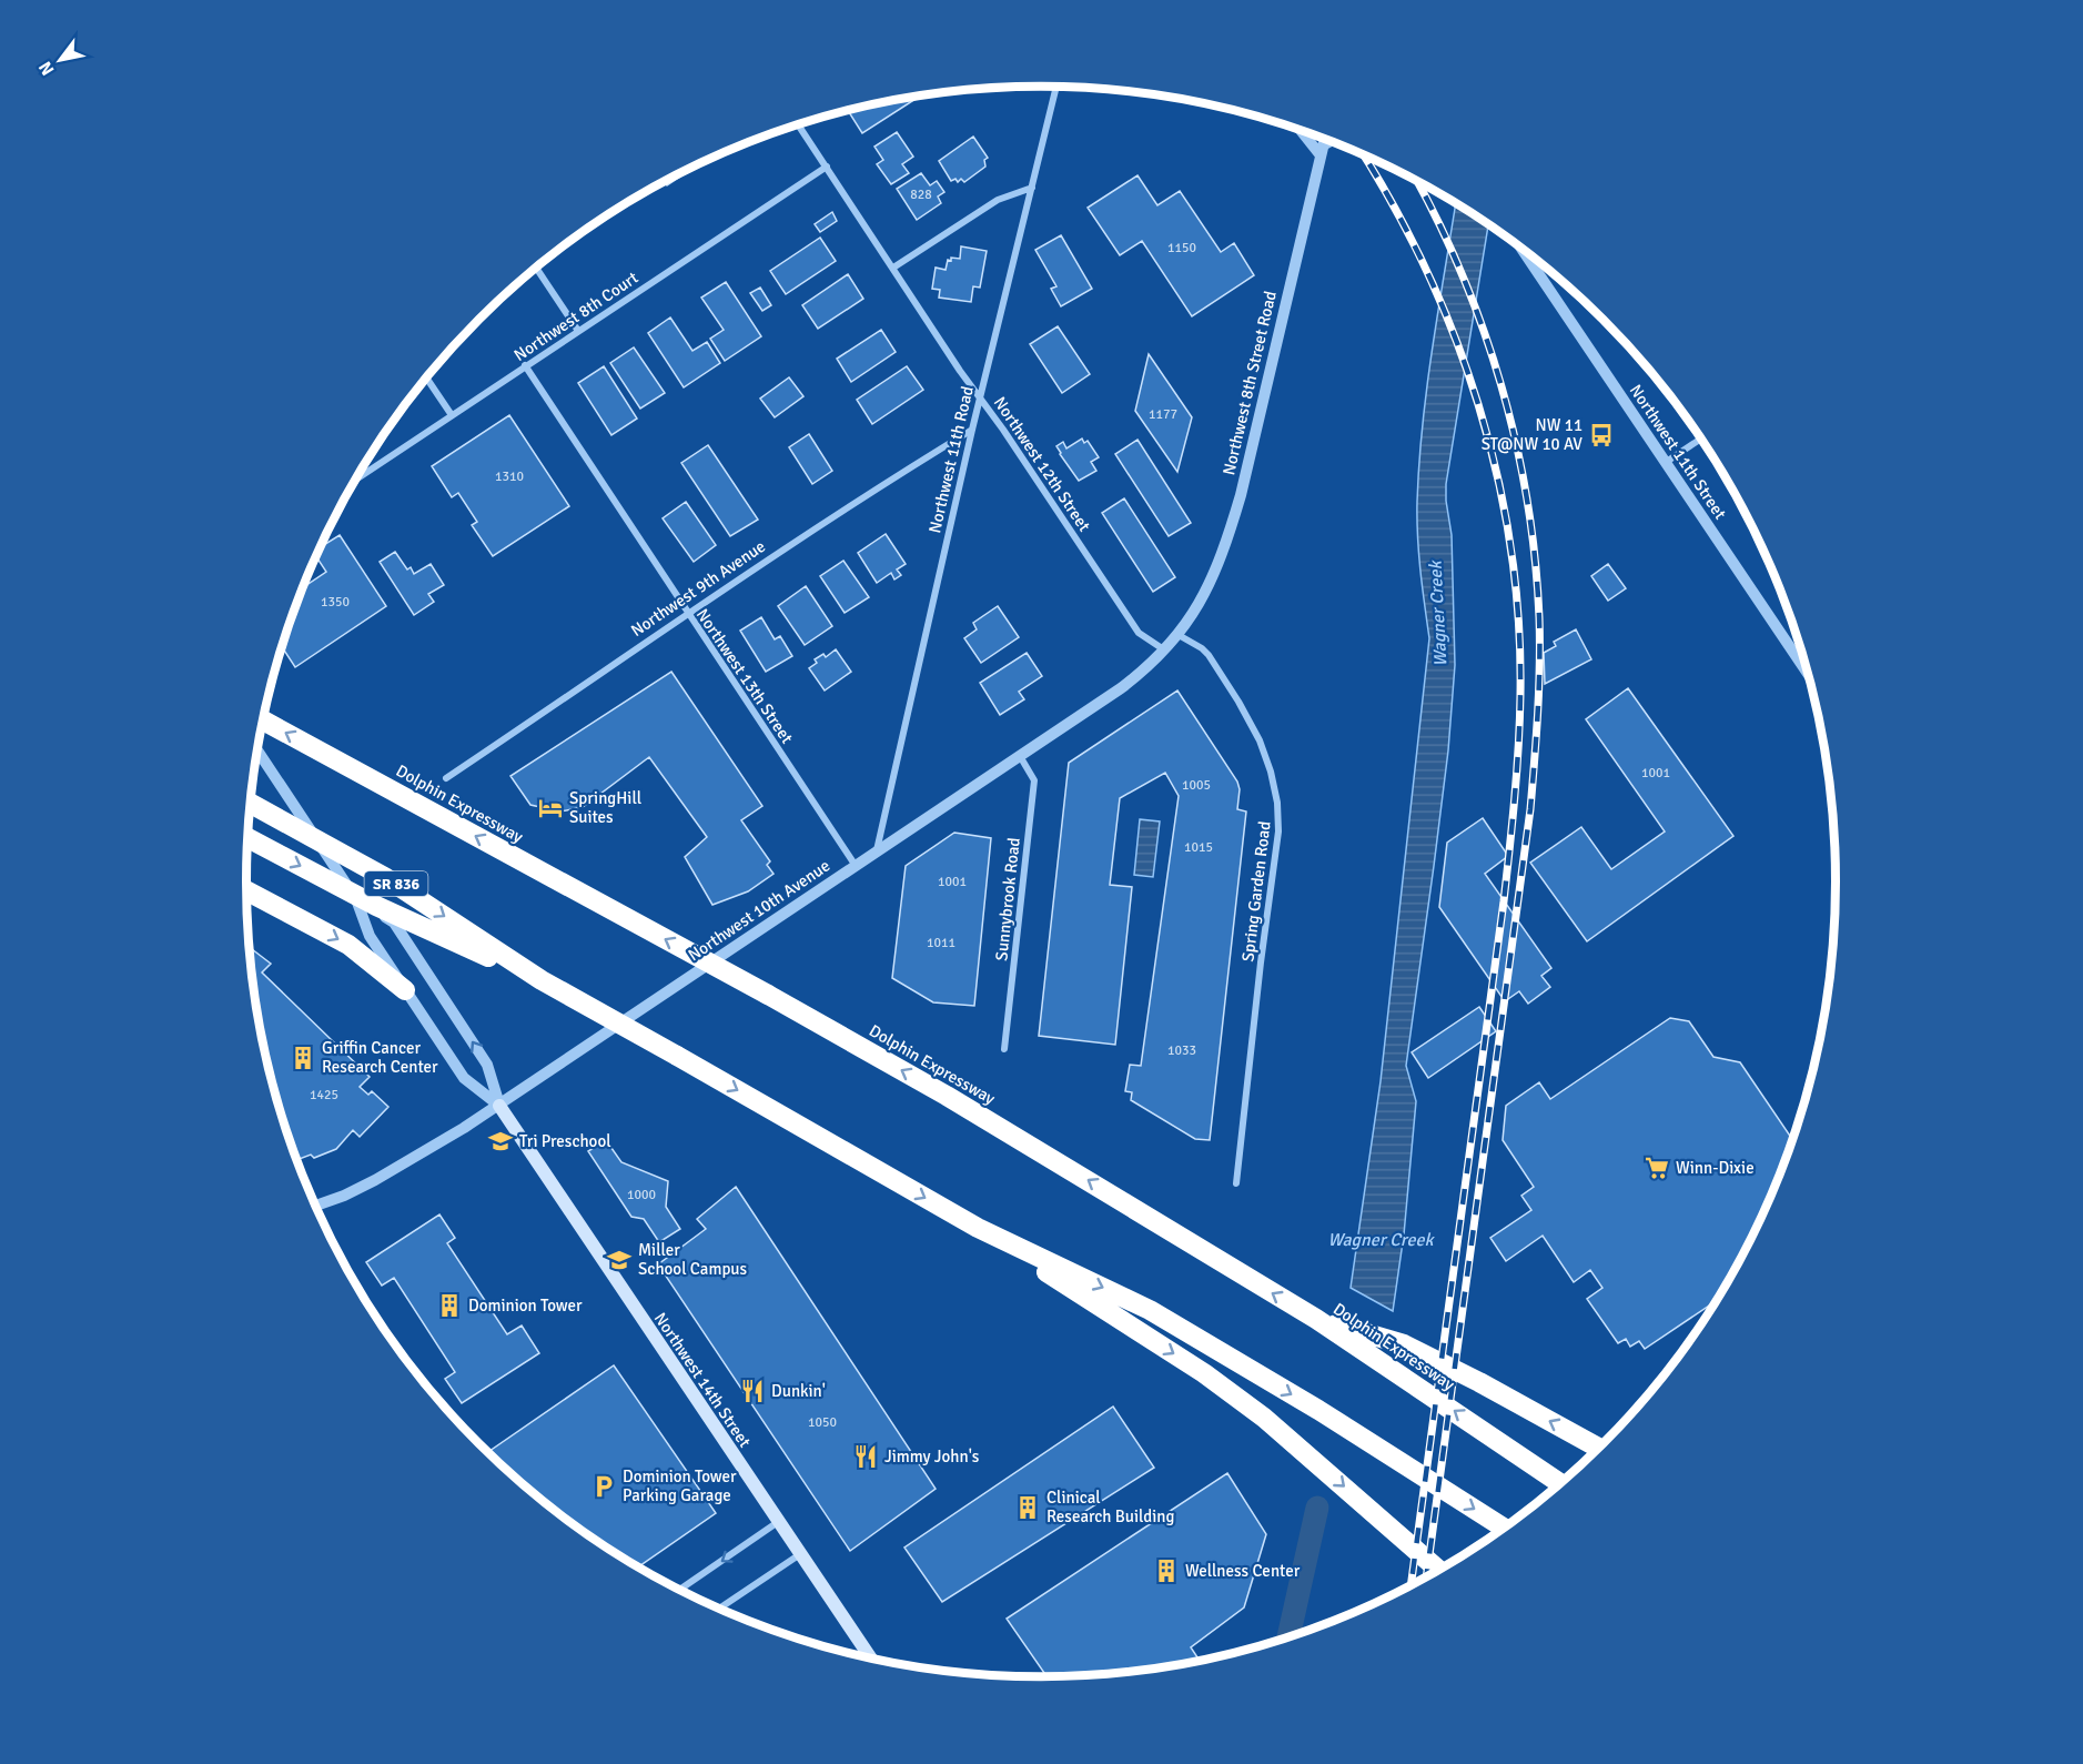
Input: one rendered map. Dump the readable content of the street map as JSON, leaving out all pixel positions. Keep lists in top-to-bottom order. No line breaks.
{"streets":{"highway":["Dolphin Expressway","SR 836"],"main road":["Northwest 14th Street"],"street":["Northwest 8th Court","Northwest 8th Street Road","Northwest 11th Street","Northwest 11th Road","Northwest 12th Street","Northwest 9th Avenue","Northwest 13th Street","Spring Garden Road","Sunnybrook Road","Northwest 10th Avenue"]},"crossings":[["Northwest 8th Court","Northwest 12th Street"],["Northwest 8th Court","Northwest 13th Street"],["Northwest 8th Street Road","Spring Garden Road"],["Northwest 8th Street Road","Northwest 10th Avenue"],["Northwest 11th Road","Northwest 12th Street"],["Northwest 11th Road","Northwest 9th Avenue"],["Northwest 11th Road","Northwest 10th Avenue"],["Northwest 12th Street","Northwest 10th Avenue"],["Northwest 9th Avenue","Northwest 13th Street"],["Northwest 13th Street","Northwest 10th Avenue"],["Spring Garden Road","Northwest 10th Avenue"],["Sunnybrook Road","Northwest 10th Avenue"],["Northwest 10th Avenue","Northwest 14th Street"]],"water":["Wagner Creek"],"places":{"bus stop":["NW 11 ST@NW 10 AV"],"hotel":["SpringHill Suites"],"building":["Griffin Cancer Research Center","Dominion Tower","Clinical Research Building","Wellness Center"],"school or university":["Tri Preschool","Miller School Campus"],"supermarket":["Winn-Dixie"],"restaurant":["Dunkin'","Jimmy John's"],"parking":["Dominion Tower Parking Garage"]},"house_numbers":["828","1150","1177","1310","1350","1001","1005","1015","1001","1011","1033","1425","1000","1050"],"north":"bottom left"}
